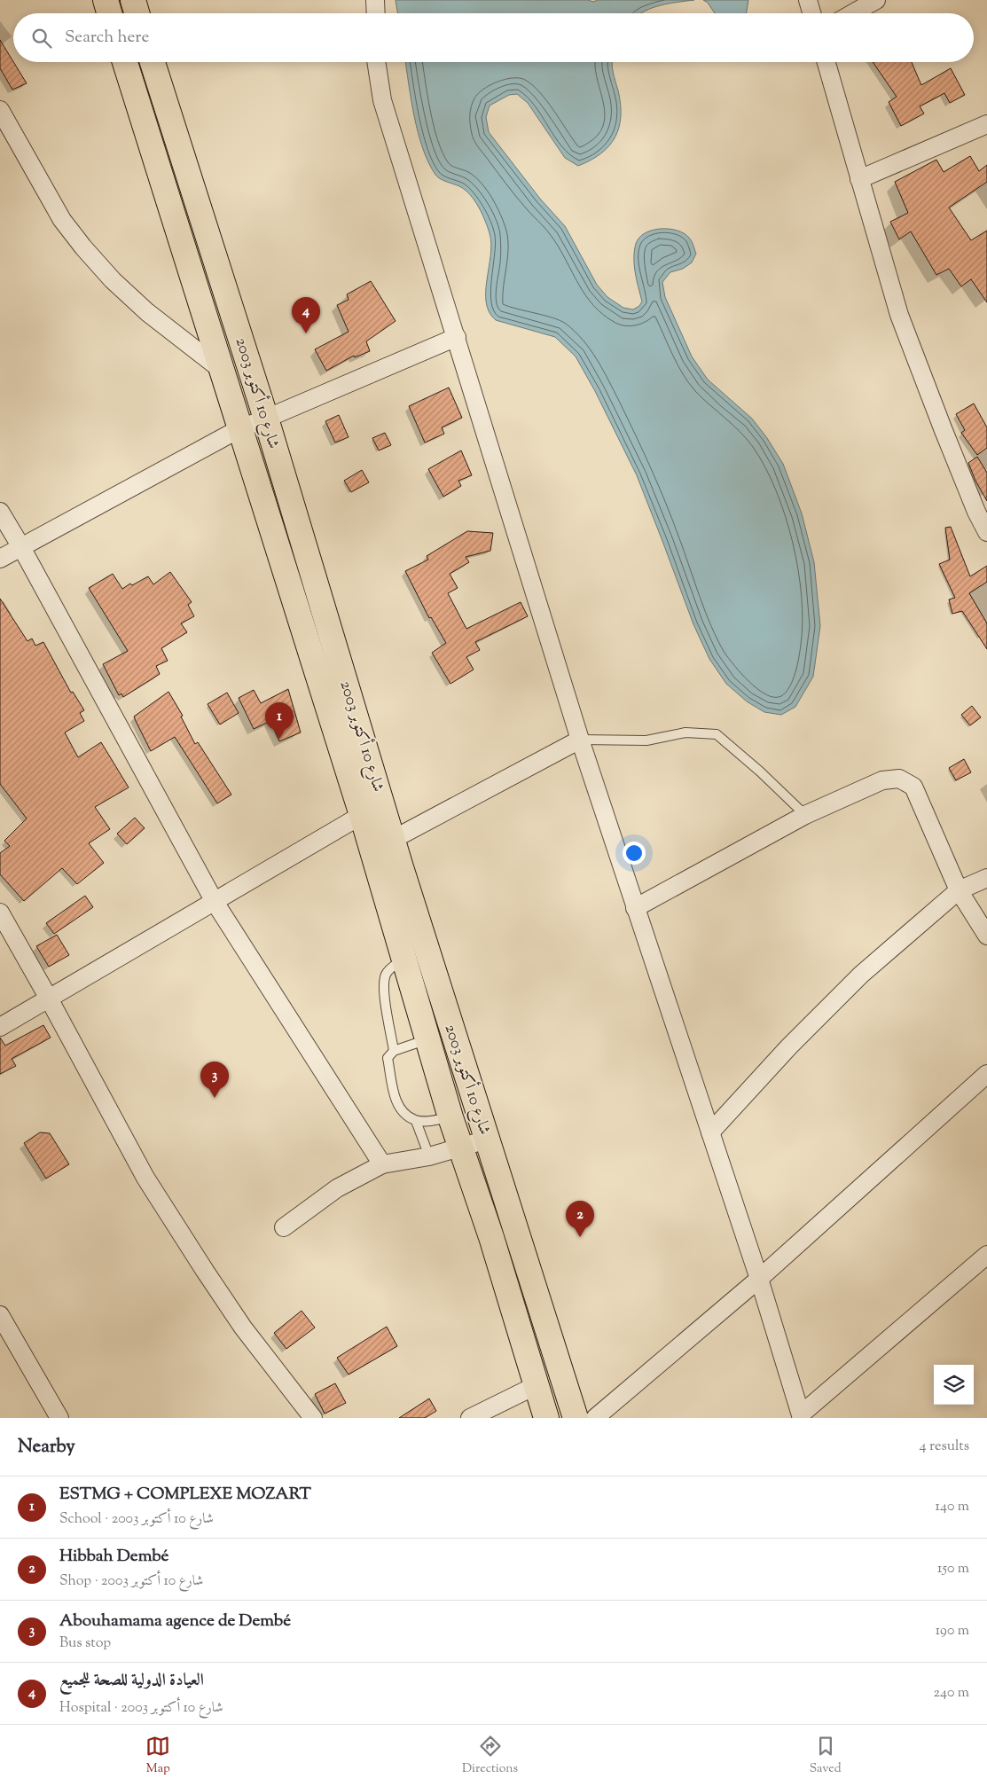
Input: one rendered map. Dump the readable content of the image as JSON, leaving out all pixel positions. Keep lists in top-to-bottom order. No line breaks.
{"streets":{"highway":["شارع 10 أكتوبر 2003"]},"page":{"search":"Search here","pins":["4","1","3","2"],"heading":["Nearby","4 results"],"list":[{"mark":"1","name":"ESTMG + COMPLEXE MOZART","note":"School · شارع 10 أكتوبر 2003","value":"140 m"},{"mark":"2","name":"Hibbah Dembé","note":"Shop · شارع 10 أكتوبر 2003","value":"150 m"},{"mark":"3","name":"Abouhamama agence de Dembé","note":"Bus stop","value":"190 m"},{"mark":"4","name":"العيادة الدولية للصحة للجميع","note":"Hospital · شارع 10 أكتوبر 2003","value":"240 m"}],"nav":["Map","Directions","Saved"]}}
